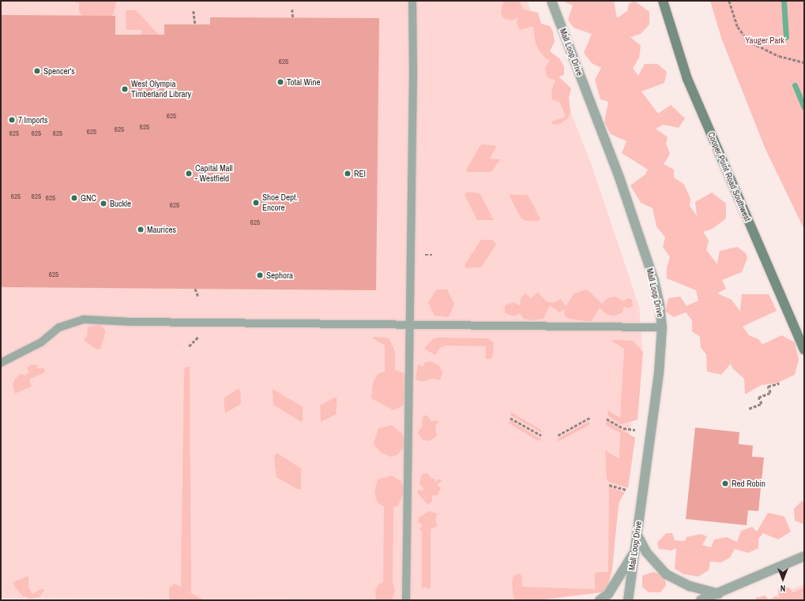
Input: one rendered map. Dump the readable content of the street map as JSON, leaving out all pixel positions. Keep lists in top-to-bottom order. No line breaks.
{"streets":{"main road":["Cooper Point Road Southwest"],"street":["Mall Loop Drive"]},"parks":["Yauger Park"],"places":["Spencer's","Total Wine","West Olympia Timberland Library","7 Imports","Capital Mall - Westfield","REI","GNC","Shoe Dept. Encore","Buckle","Maurices","Sephora","Red Robin"],"house_numbers":["625","625","625","625","625","625","625","625","625","625","625","625","625","625"],"north":"bottom"}
